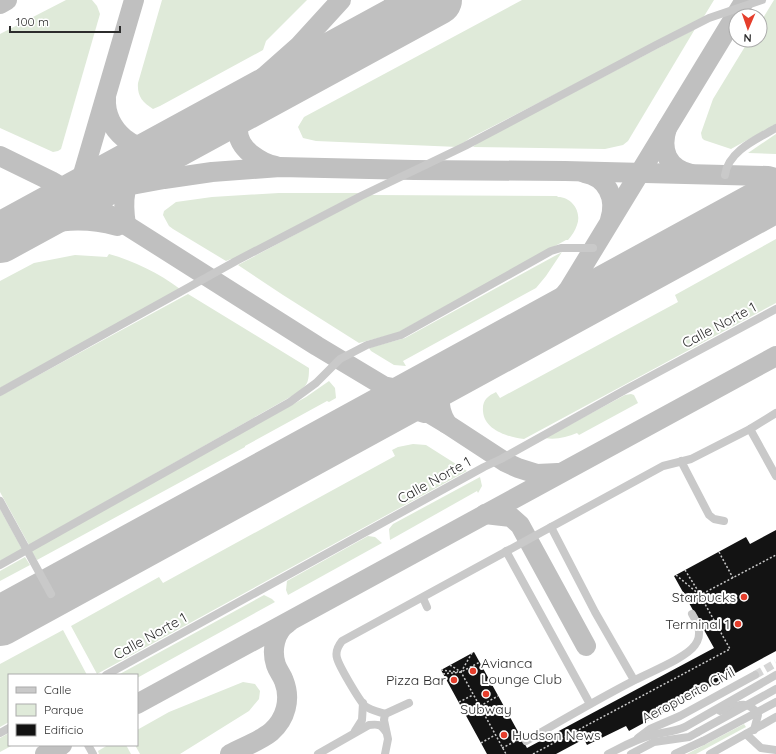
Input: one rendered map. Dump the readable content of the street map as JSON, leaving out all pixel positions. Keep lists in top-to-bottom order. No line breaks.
{"streets":{"street":["Calle Norte 1","Aeropuerto Civil"]},"places":["Starbucks","Terminal 1","Avianca Lounge Club","Pizza Bar","Subway","Hudson News"],"legend":["Calle","Parque","Edificio"],"scale_bar":"100 m","north":"bottom"}
